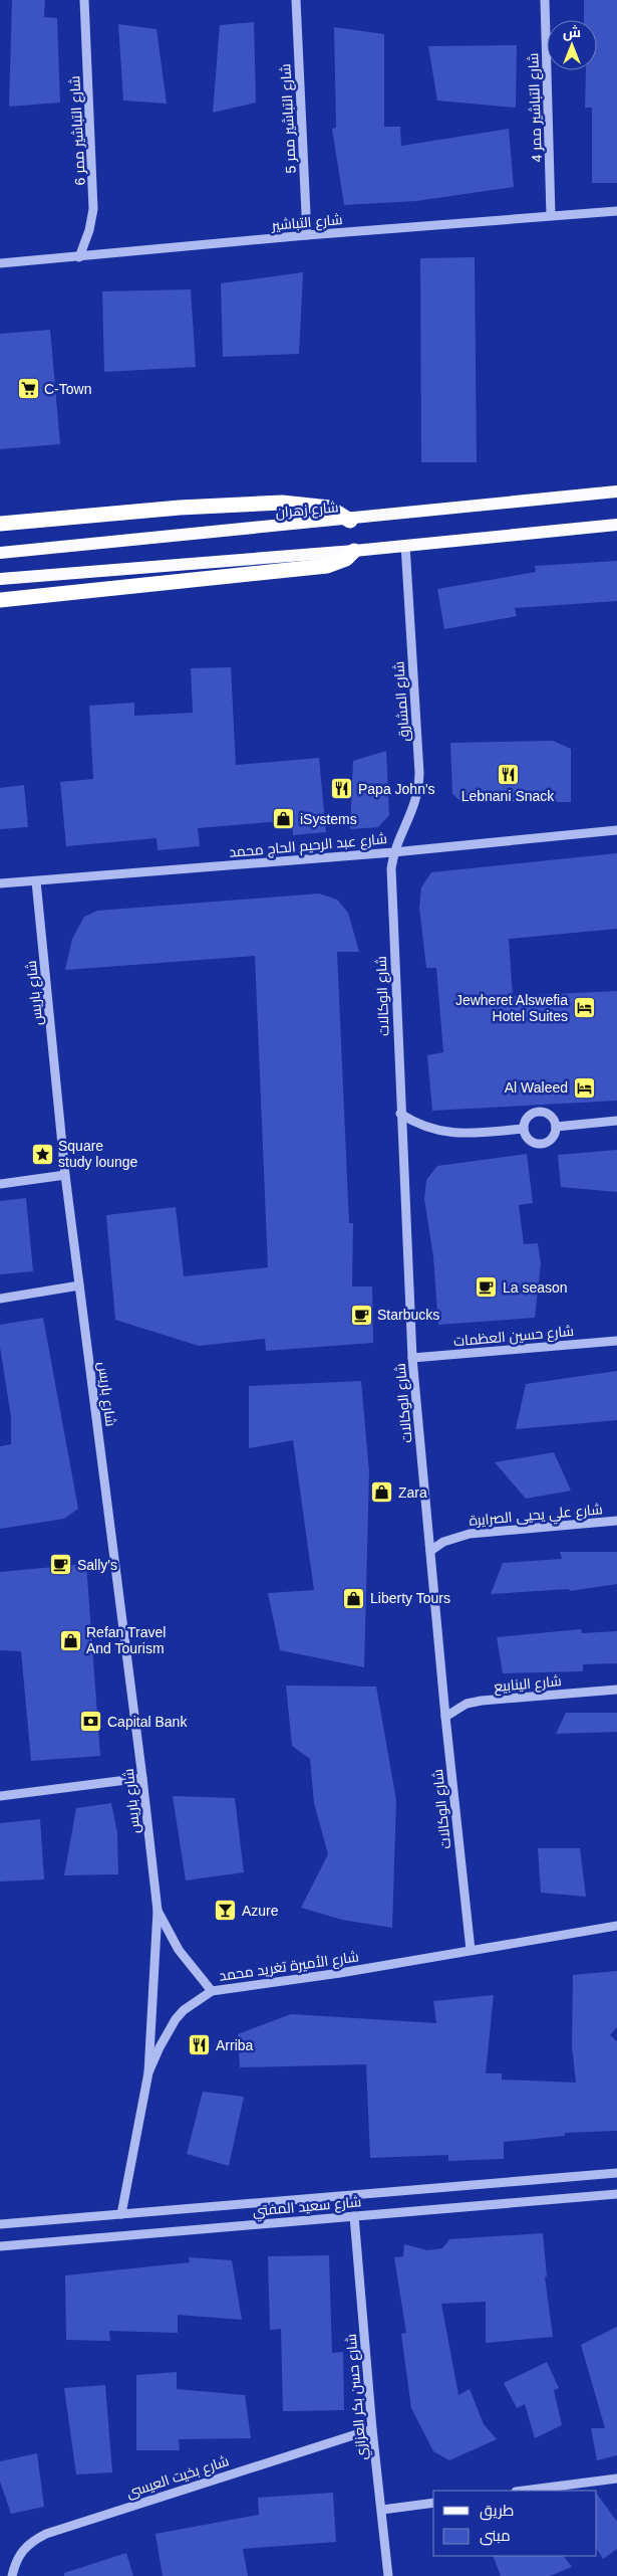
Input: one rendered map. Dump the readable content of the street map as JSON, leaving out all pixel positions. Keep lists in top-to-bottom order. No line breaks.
{"streets":{"main road":["شارع زهران"],"street":["شارع التباشير ممر 4","شارع التباشير ممر 5","شارع التباشير ممر 6","شارع التباشير","شارع المشارق","شارع عبد الرحيم الحاج محمد","شارع باريس","شارع الوكالات","شارع حسين العظمات","شارع علي يحيى الصرايرة","شارع الينابيع","شارع الأميرة تغريد محمد","شارع سعيد المفتي","شارع حسن بكر العزازي","شارع بخيت العيسى"]},"crossings":[["شارع التباشير ممر 4","شارع التباشير"],["شارع التباشير ممر 5","شارع التباشير"],["شارع التباشير ممر 6","شارع التباشير"],["شارع المشارق","شارع عبد الرحيم الحاج محمد"],["شارع المشارق","شارع الوكالات"],["شارع عبد الرحيم الحاج محمد","شارع باريس"],["شارع عبد الرحيم الحاج محمد","شارع الوكالات"],["شارع باريس","شارع الأميرة تغريد محمد"],["شارع الوكالات","شارع حسين العظمات"],["شارع الوكالات","شارع علي يحيى الصرايرة"],["شارع الوكالات","شارع الينابيع"],["شارع الوكالات","شارع الأميرة تغريد محمد"],["شارع الأميرة تغريد محمد","شارع سعيد المفتي"],["شارع سعيد المفتي","شارع حسن بكر العزازي"],["شارع حسن بكر العزازي","شارع بخيت العيسى"]],"places":{"supermarket":["C-Town"],"restaurant":["Lebnani Snack","Papa John's","Arriba"],"shop":["iSystems","Zara","Liberty Tours","Refan Travel And Tourism"],"hotel":["Jewheret Alswefia Hotel Suites","Al Waleed"],"place":["Square study lounge"],"cafe":["La season","Starbucks","Sally's"],"bank":["Capital Bank"],"bar":["Azure"]},"legend":["طريق","مبنى"],"north":"top"}
